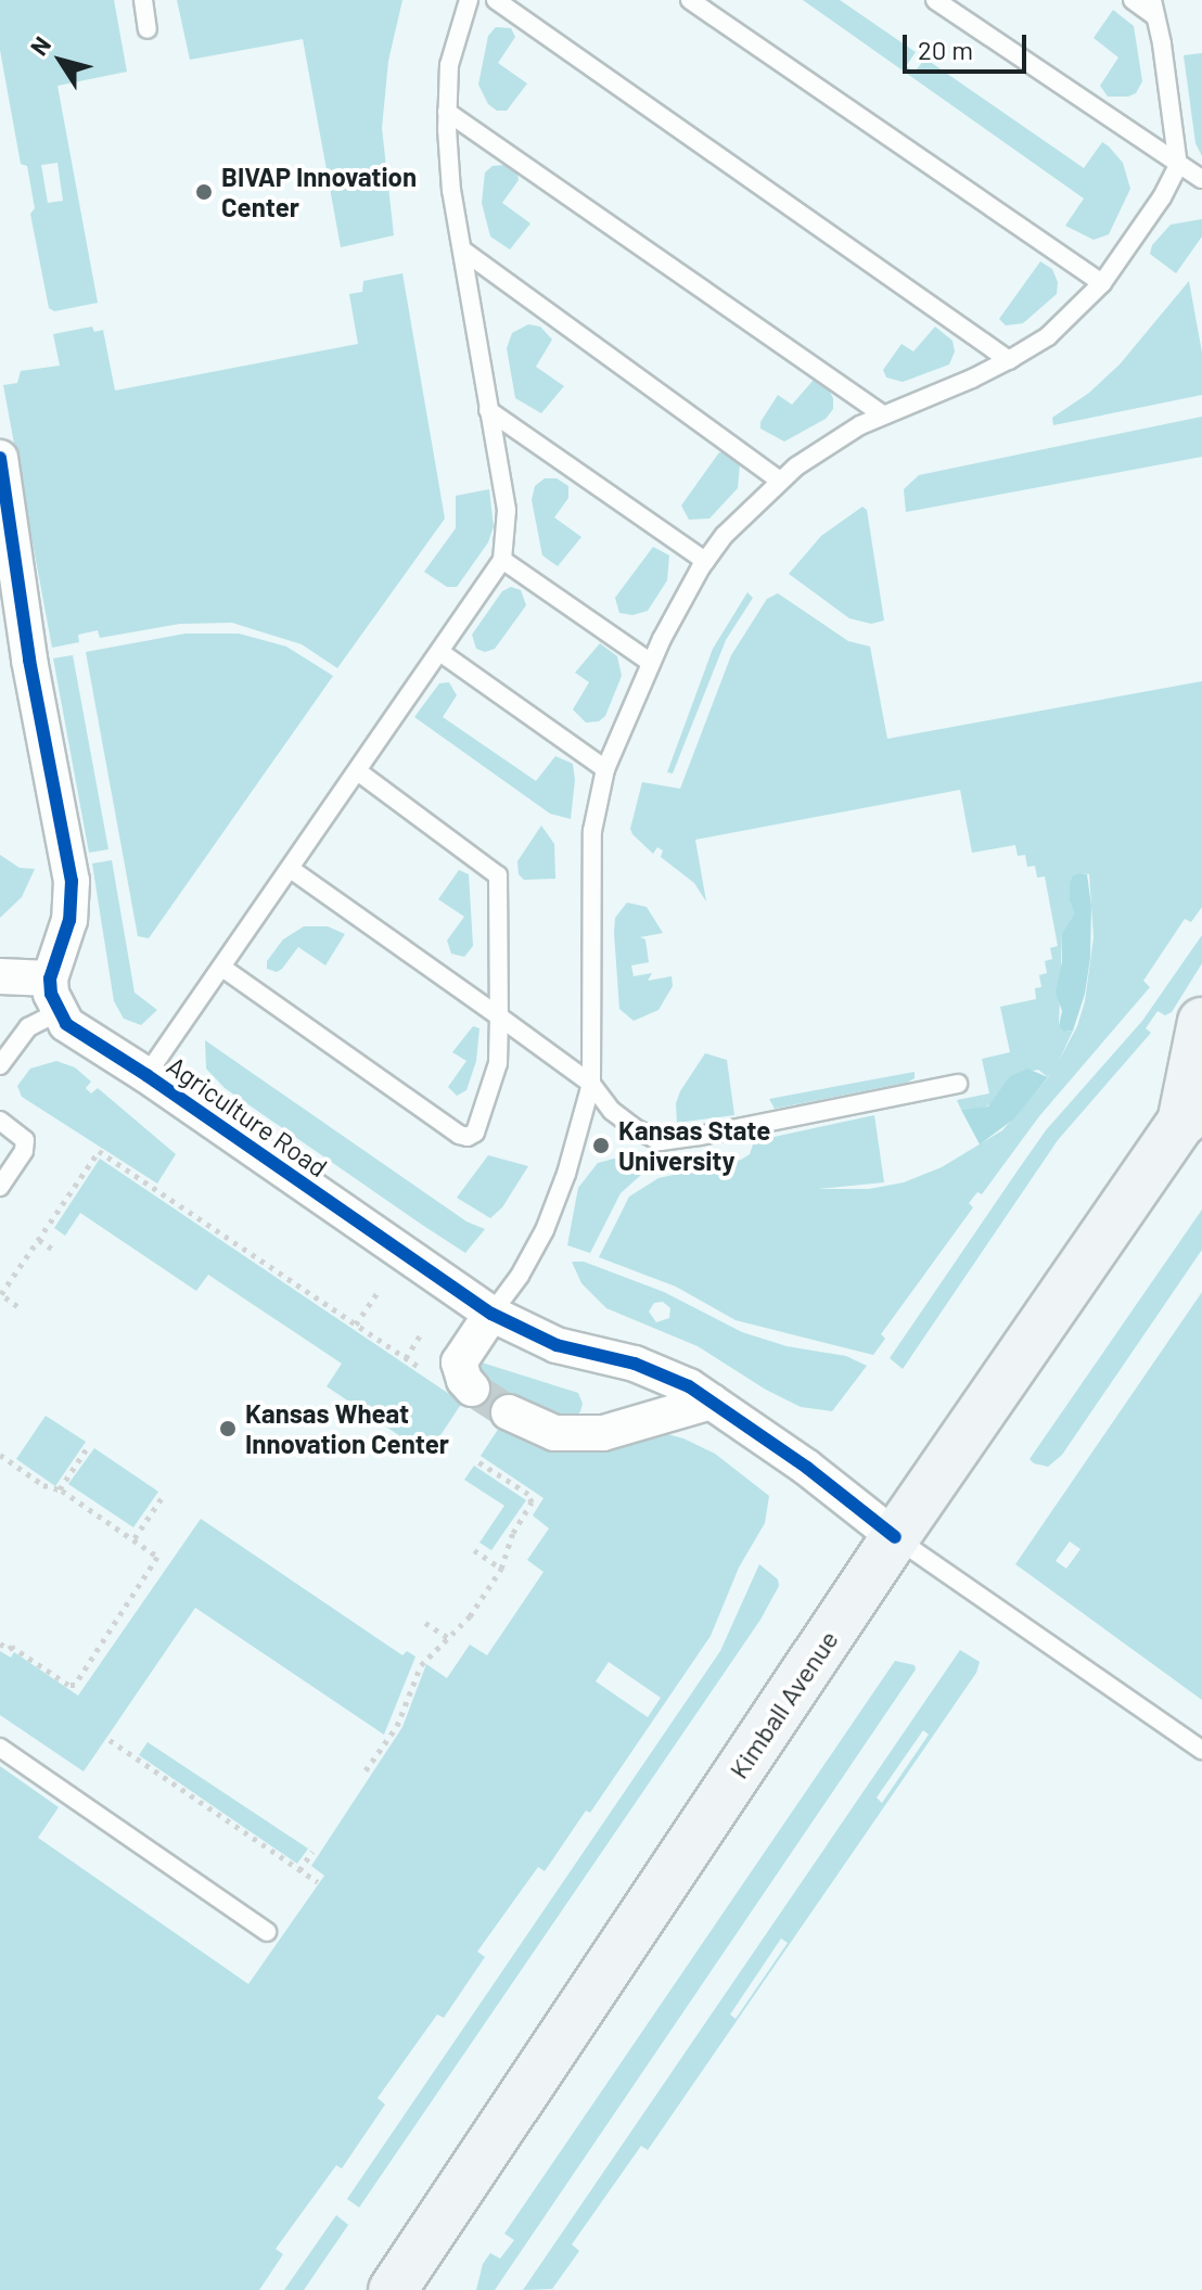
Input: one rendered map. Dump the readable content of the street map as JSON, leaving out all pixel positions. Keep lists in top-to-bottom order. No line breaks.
{"streets":{"main road":["Kimball Avenue"],"street":["Agriculture Road"]},"crossings":[["Agriculture Road","Kimball Avenue"]],"places":["BIVAP Innovation Center","Kansas State University","Kansas Wheat Innovation Center"],"scale_bar":"20 m","north":"top left"}
